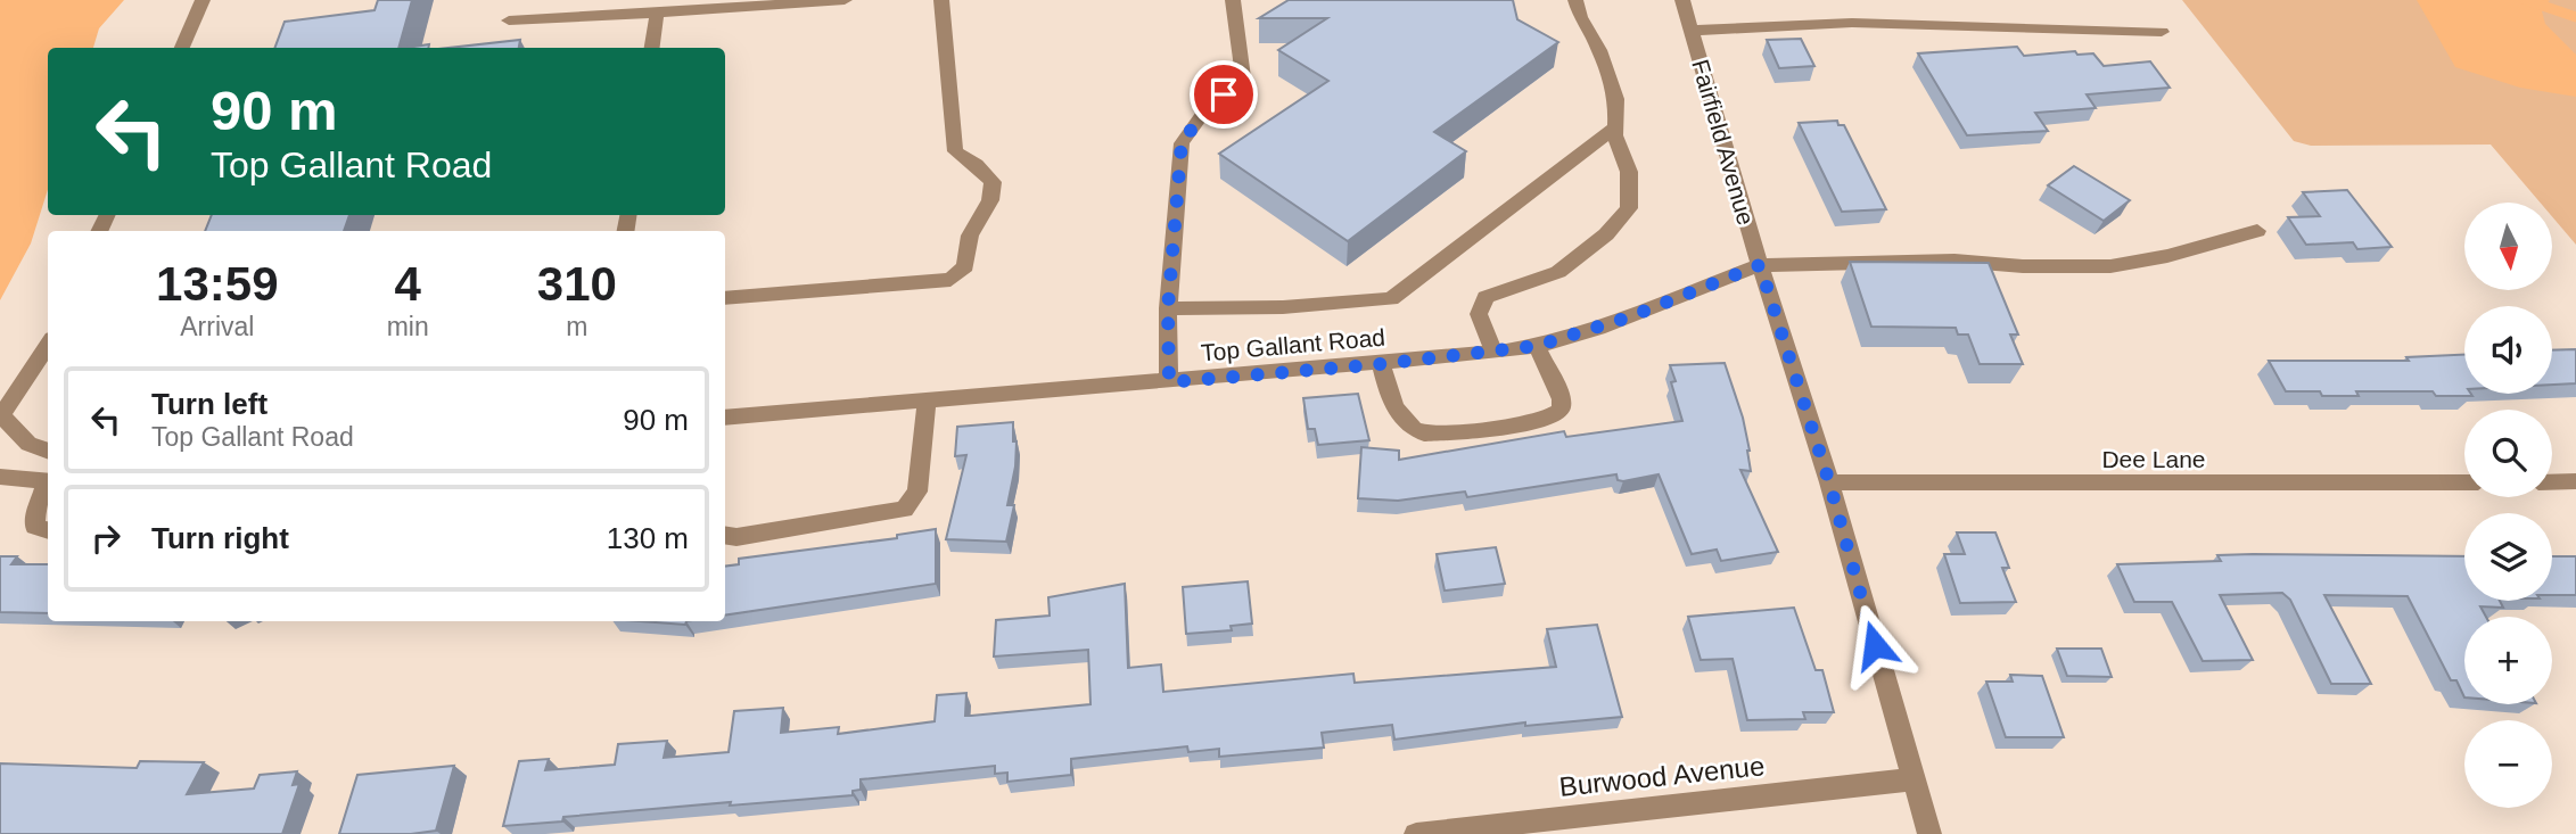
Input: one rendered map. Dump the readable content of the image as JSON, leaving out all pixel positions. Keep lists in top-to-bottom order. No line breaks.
{"streets":{"street":["Fairfield Avenue","Top Gallant Road","Dee Lane","Burwood Avenue"]},"crossings":[["Fairfield Avenue","Top Gallant Road"],["Fairfield Avenue","Dee Lane"],["Fairfield Avenue","Burwood Avenue"]],"north":"bottom","page":{"turn":["90 m","Top Gallant Road"],"map_buttons":["+","−"],"eta":["13:59","Arrival","4","min","310","m"],"list":[{"name":"Turn left","note":"Top Gallant Road","value":"90 m"},{"name":"Turn right","value":"130 m"}]}}
